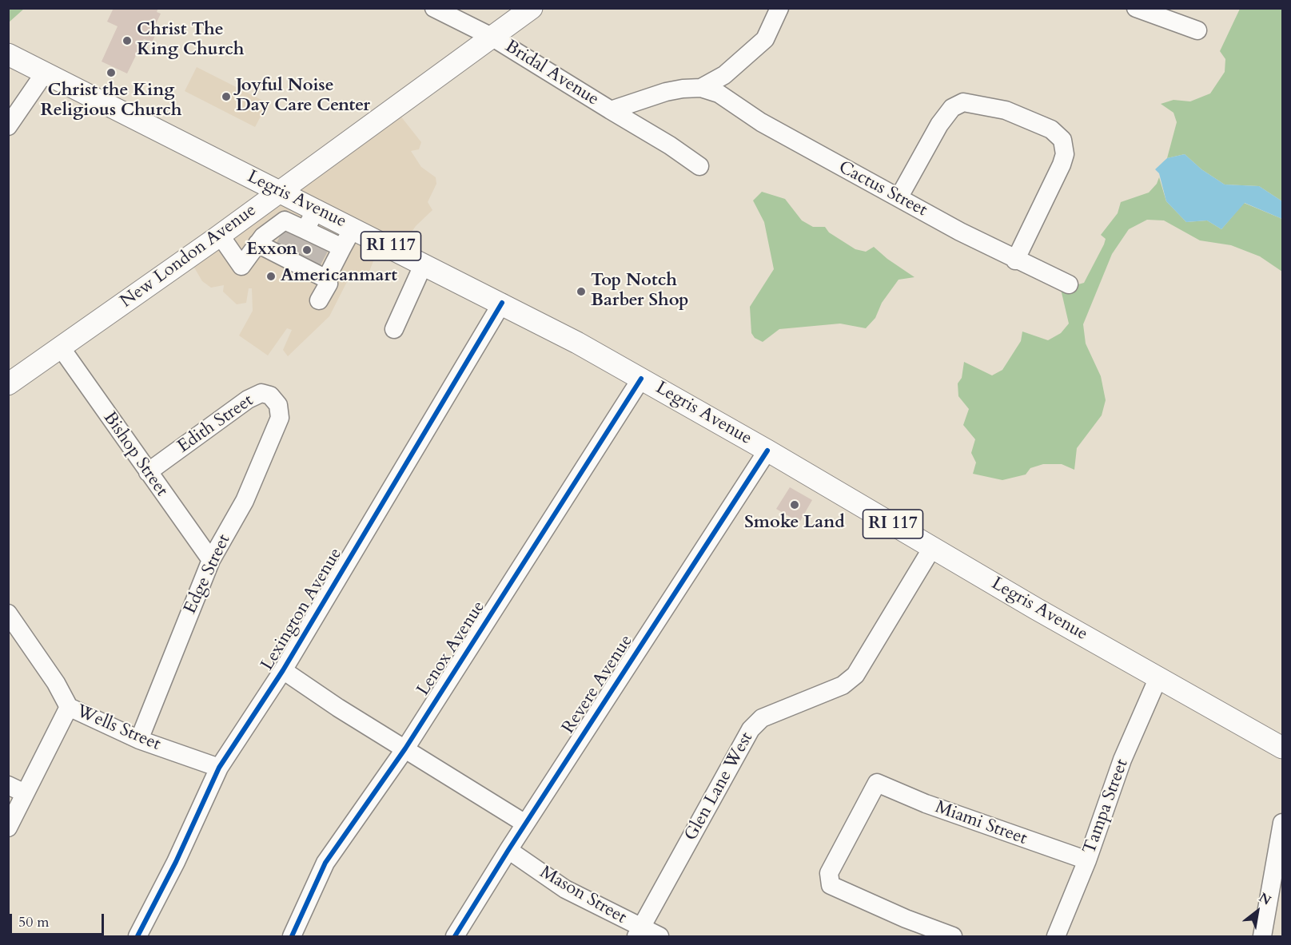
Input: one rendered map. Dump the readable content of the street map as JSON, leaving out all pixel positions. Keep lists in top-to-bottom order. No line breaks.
{"streets":{"main road":["Legris Avenue","RI 117","New London Avenue"],"street":["Bridal Avenue","Cactus Street","Edith Street","Bishop Street","Edge Street","Lexington Avenue","Lenox Avenue","Revere Avenue","Wells Street","Glen Lane West","Tampa Street","Miami Street","Mason Street"]},"crossings":[["Bridal Avenue","Cactus Street"],["Bridal Avenue","New London Avenue"],["Legris Avenue","New London Avenue"],["Legris Avenue","Lexington Avenue"],["Legris Avenue","Lenox Avenue"],["Legris Avenue","Revere Avenue"],["Legris Avenue","Glen Lane West"],["Legris Avenue","Tampa Street"],["New London Avenue","Bishop Street"],["Edith Street","Bishop Street"],["Edith Street","Edge Street"],["Bishop Street","Edge Street"],["Edge Street","Wells Street"],["Lexington Avenue","Wells Street"],["Revere Avenue","Mason Street"],["Glen Lane West","Mason Street"],["Tampa Street","Miami Street"]],"places":["Christ The King Church","Christ the King Religious Church","Joyful Noise Day Care Center","Exxon","Americanmart","Top Notch Barber Shop","Smoke Land"],"scale_bar":"50 m","north":"top right"}
